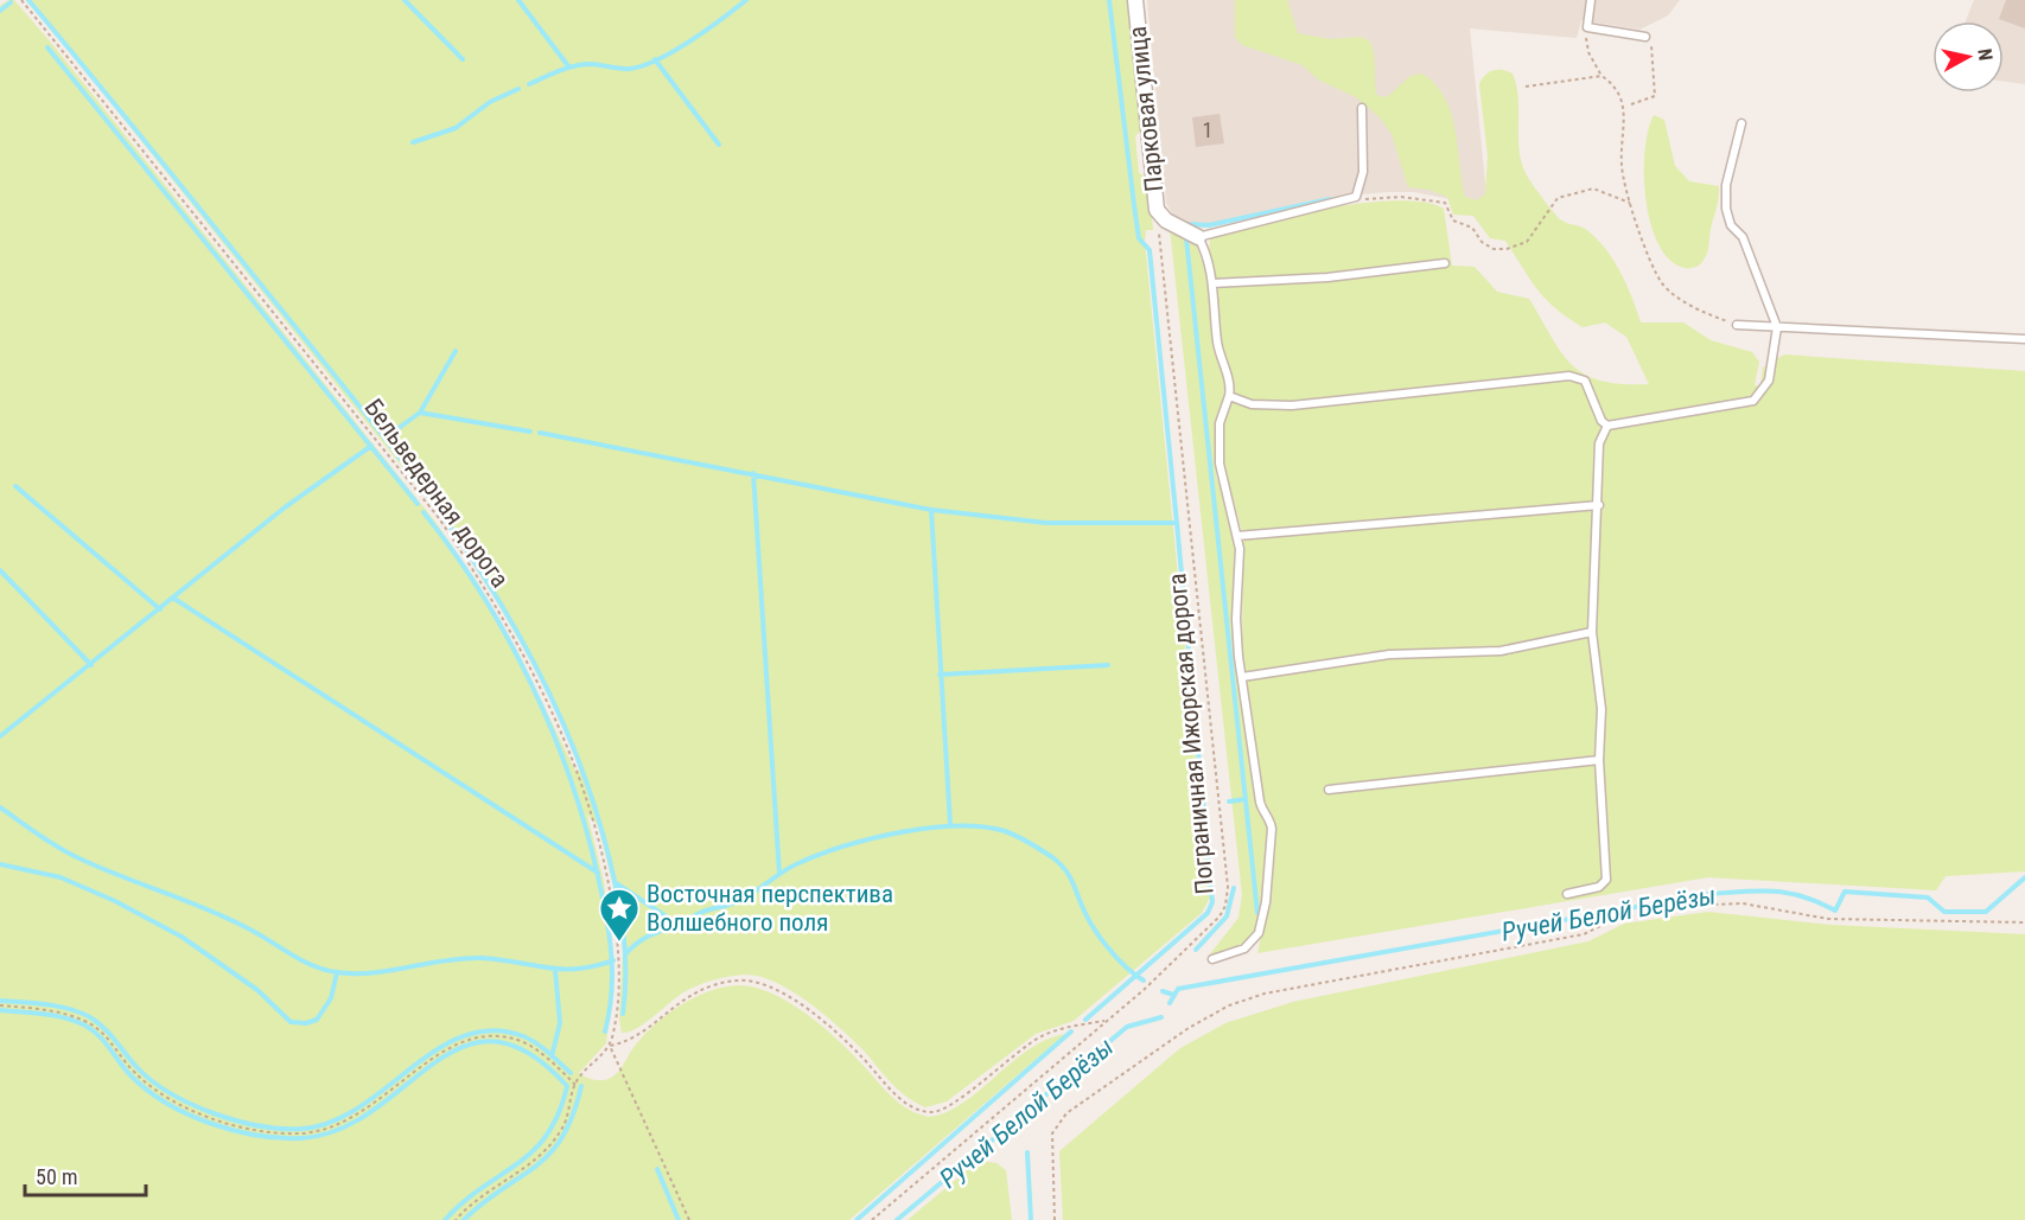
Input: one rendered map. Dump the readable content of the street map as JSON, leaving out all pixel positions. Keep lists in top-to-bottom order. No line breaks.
{"streets":{"street":["Парковая улица"],"path":["Бельведерная дорога","Пограничная Ижорская дорога"]},"water":["Ручей Белой Берёзы"],"places":{"place":["Восточная перспектива Волшебного поля"]},"house_numbers":["1"],"scale_bar":"50 m","north":"right"}
